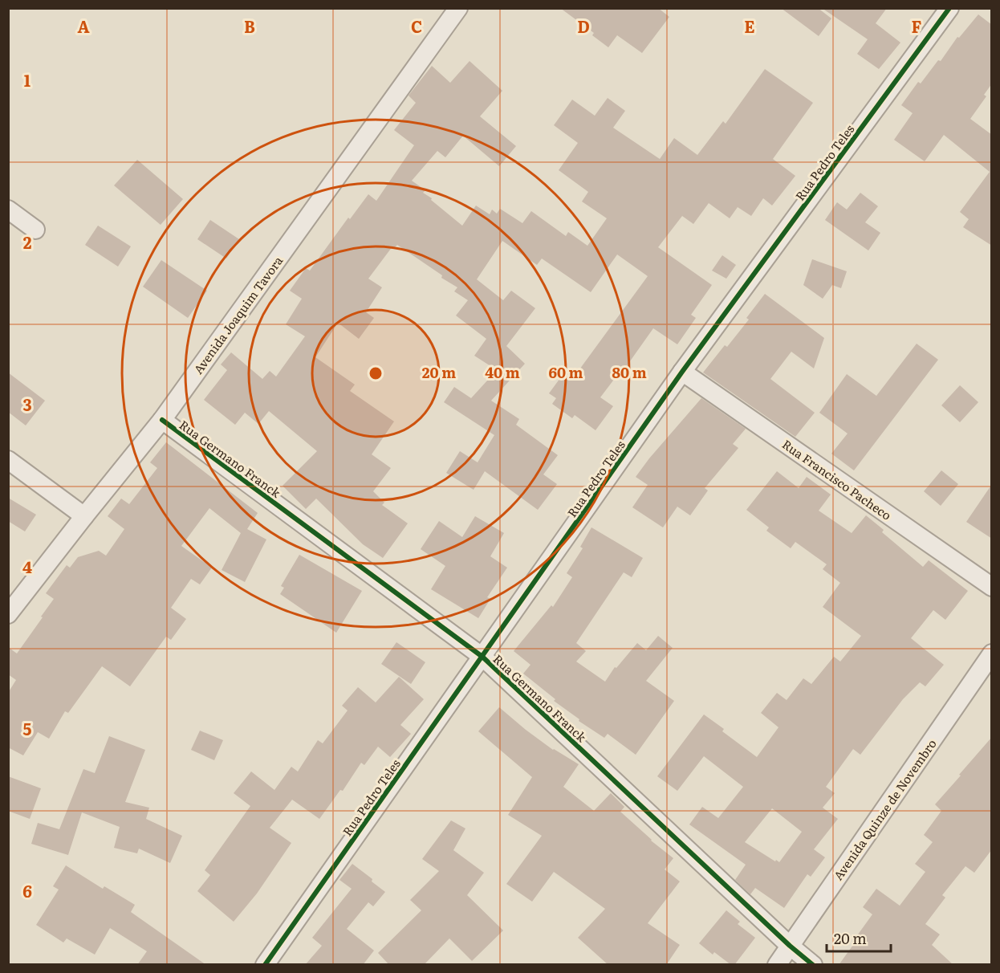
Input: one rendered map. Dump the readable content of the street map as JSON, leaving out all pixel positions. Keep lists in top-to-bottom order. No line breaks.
{"streets":{"street":["Rua Pedro Teles","Avenida Joaquim Tavora","Rua Germano Franck","Rua Francisco Pacheco","Avenida Quinze de Novembro"]},"crossings":[["Rua Pedro Teles","Rua Germano Franck"],["Rua Pedro Teles","Rua Francisco Pacheco"],["Avenida Joaquim Tavora","Rua Germano Franck"],["Rua Germano Franck","Avenida Quinze de Novembro"]],"scale_bar":"20 m","grid":{"columns":["A","B","C","D","E","F"],"rows":["1","2","3","4","5","6"]},"rings":["20 m","40 m","60 m","80 m"]}
